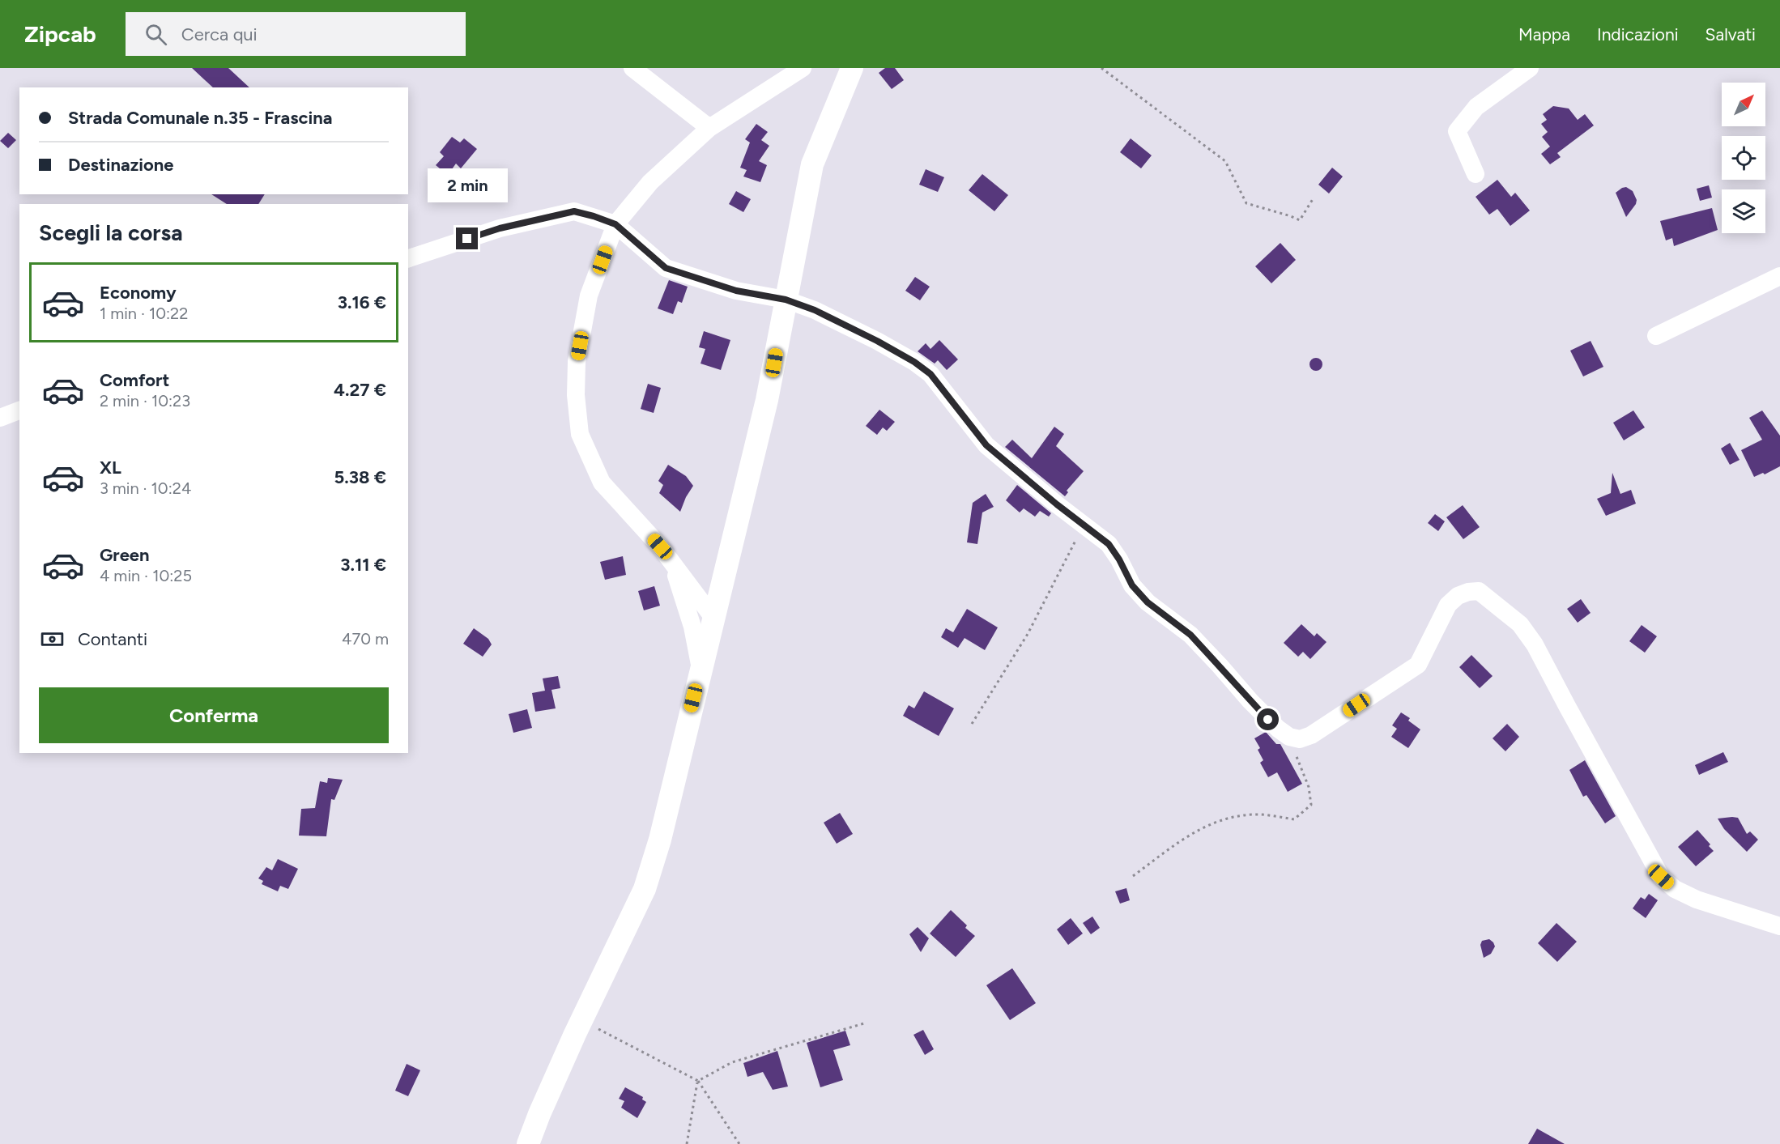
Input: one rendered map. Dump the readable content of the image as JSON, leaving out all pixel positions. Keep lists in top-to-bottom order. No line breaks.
{"north":"top right","page":{"header":"Zipcab","search":"Cerca qui","nav":["Mappa","Indicazioni","Salvati"],"banner":["Strada Comunale n.35 - Frascina","Destinazione"],"bubble":"2 min","heading":"Scegli la corsa","list":[{"name":"Economy","note":"1 min · 10:22","value":"3.16 €"},{"name":"Comfort","note":"2 min · 10:23","value":"4.27 €"},{"name":"XL","note":"3 min · 10:24","value":"5.38 €"},{"name":"Green","note":"4 min · 10:25","value":"3.11 €"}],"pay":["Contanti","470 m"],"buttons":"Conferma"}}
